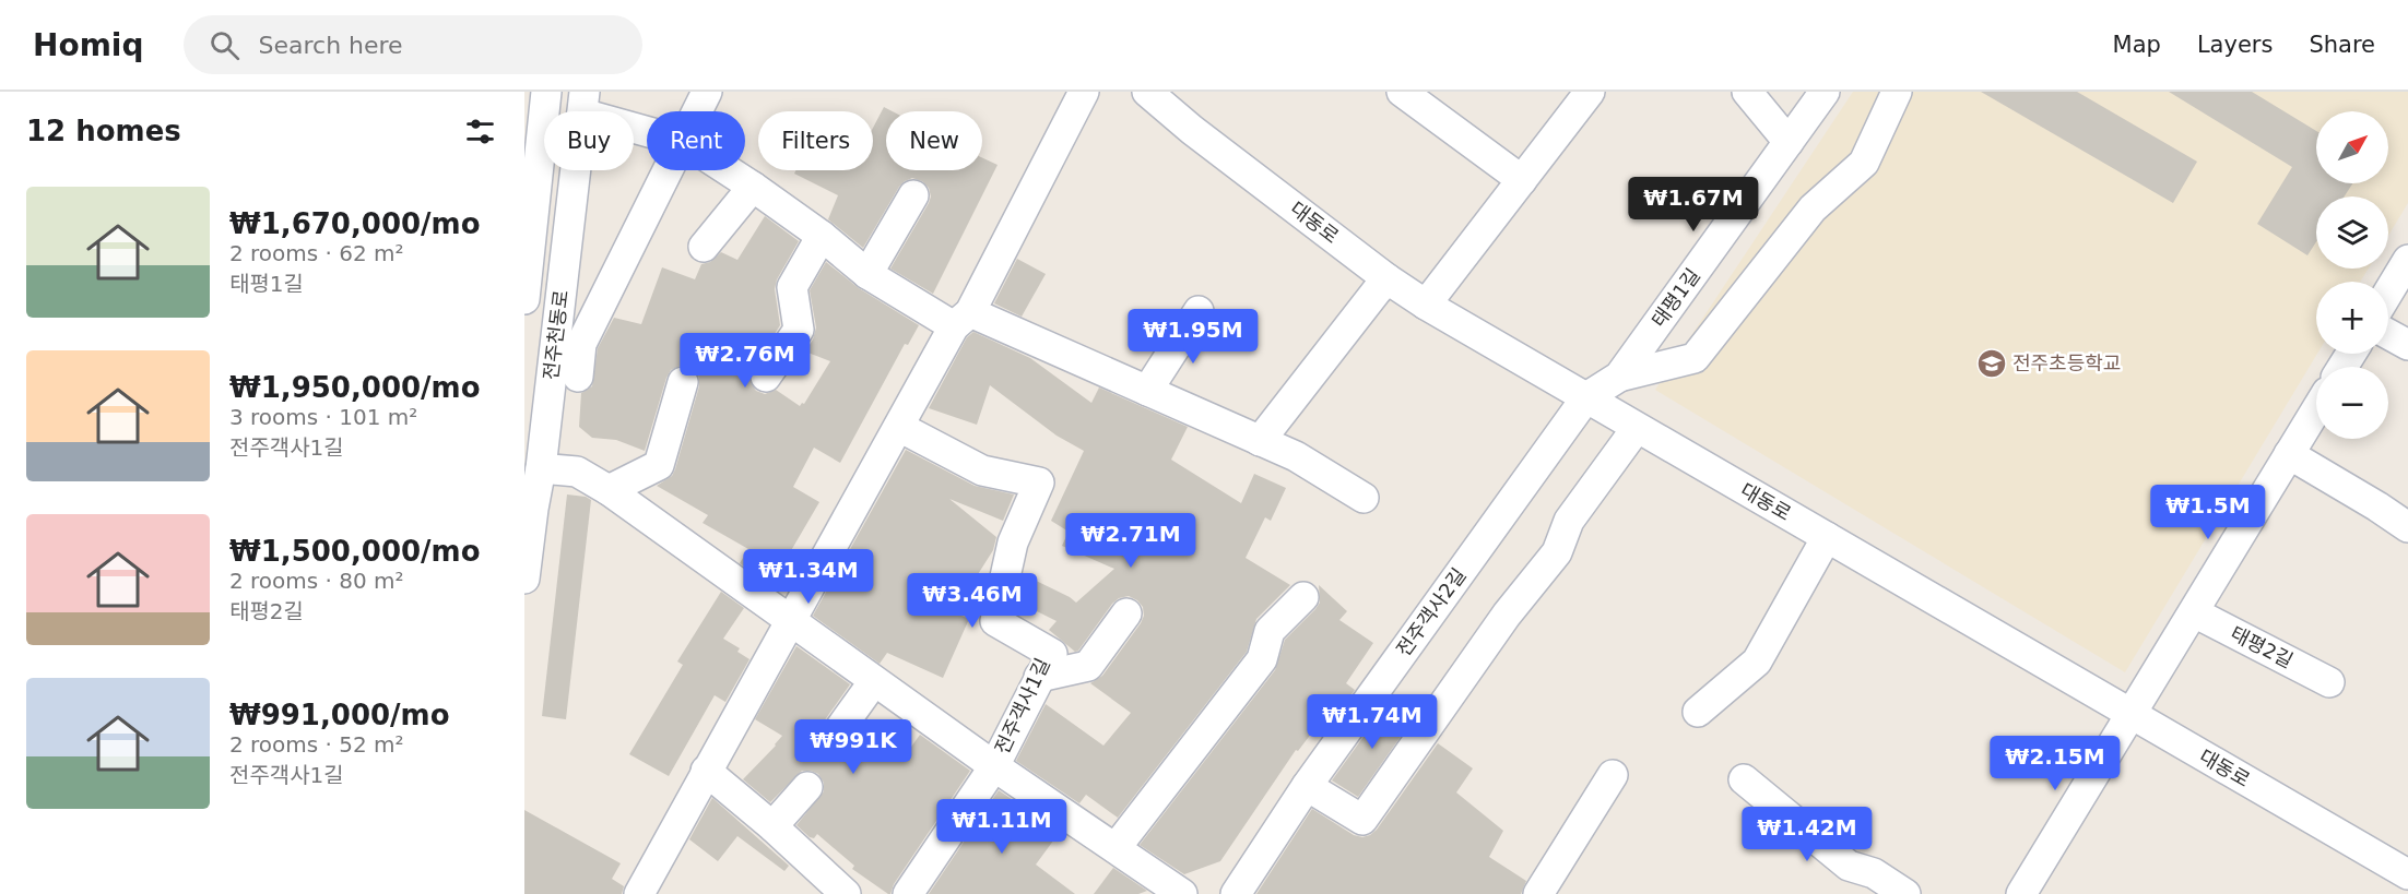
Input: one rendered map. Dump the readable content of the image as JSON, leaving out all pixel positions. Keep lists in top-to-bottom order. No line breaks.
{"streets":{"street":["대동로","태평1길","전주천동로","전주객사2길","태평2길","전주객사1길"]},"crossings":[["대동로","태평1길"],["대동로","전주객사2길"],["태평1길","전주객사2길"]],"places":{"school or university":["전주초등학교"]},"north":"top right","page":{"header":"Homiq","search":"Search here","nav":["Map","Layers","Share"],"heading":"12 homes","map_buttons":["+","−"],"chip":["Buy","Rent","Filters","New"],"list":[{"name":"₩1,670,000/mo","note":"2 rooms · 62 m² · 태평1길"},{"name":"₩1,950,000/mo","note":"3 rooms · 101 m² · 전주객사1길"},{"name":"₩1,500,000/mo","note":"2 rooms · 80 m² · 태평2길"},{"name":"₩991,000/mo","note":"2 rooms · 52 m² · 전주객사1길"}],"price":["₩1.67M","₩1.95M","₩2.76M","₩1.5M","₩2.71M","₩1.34M","₩3.46M","₩1.74M","₩991K","₩2.15M","₩1.11M","₩1.42M"]}}
